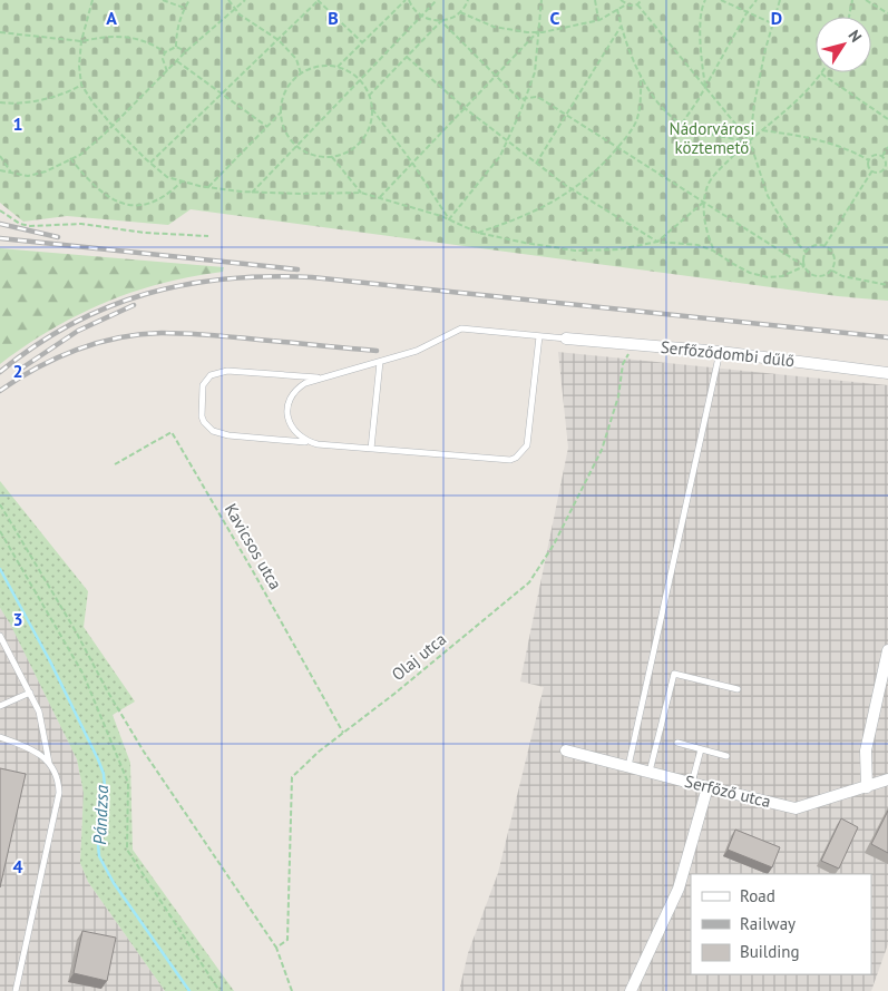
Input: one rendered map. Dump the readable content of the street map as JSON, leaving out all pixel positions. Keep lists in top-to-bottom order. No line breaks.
{"streets":{"street":["Serfőződombi dűlő","Serfőző utca"],"path":["Kavicsos utca","Olaj utca"]},"crossings":[["Serfőződombi dűlő","Olaj utca"],["Kavicsos utca","Olaj utca"]],"water":["Pándzsa"],"parks":["Nádorvárosi köztemető"],"legend":["Road","Railway","Building"],"north":"top right","grid":{"columns":["A","B","C","D"],"rows":["1","2","3","4"]}}
